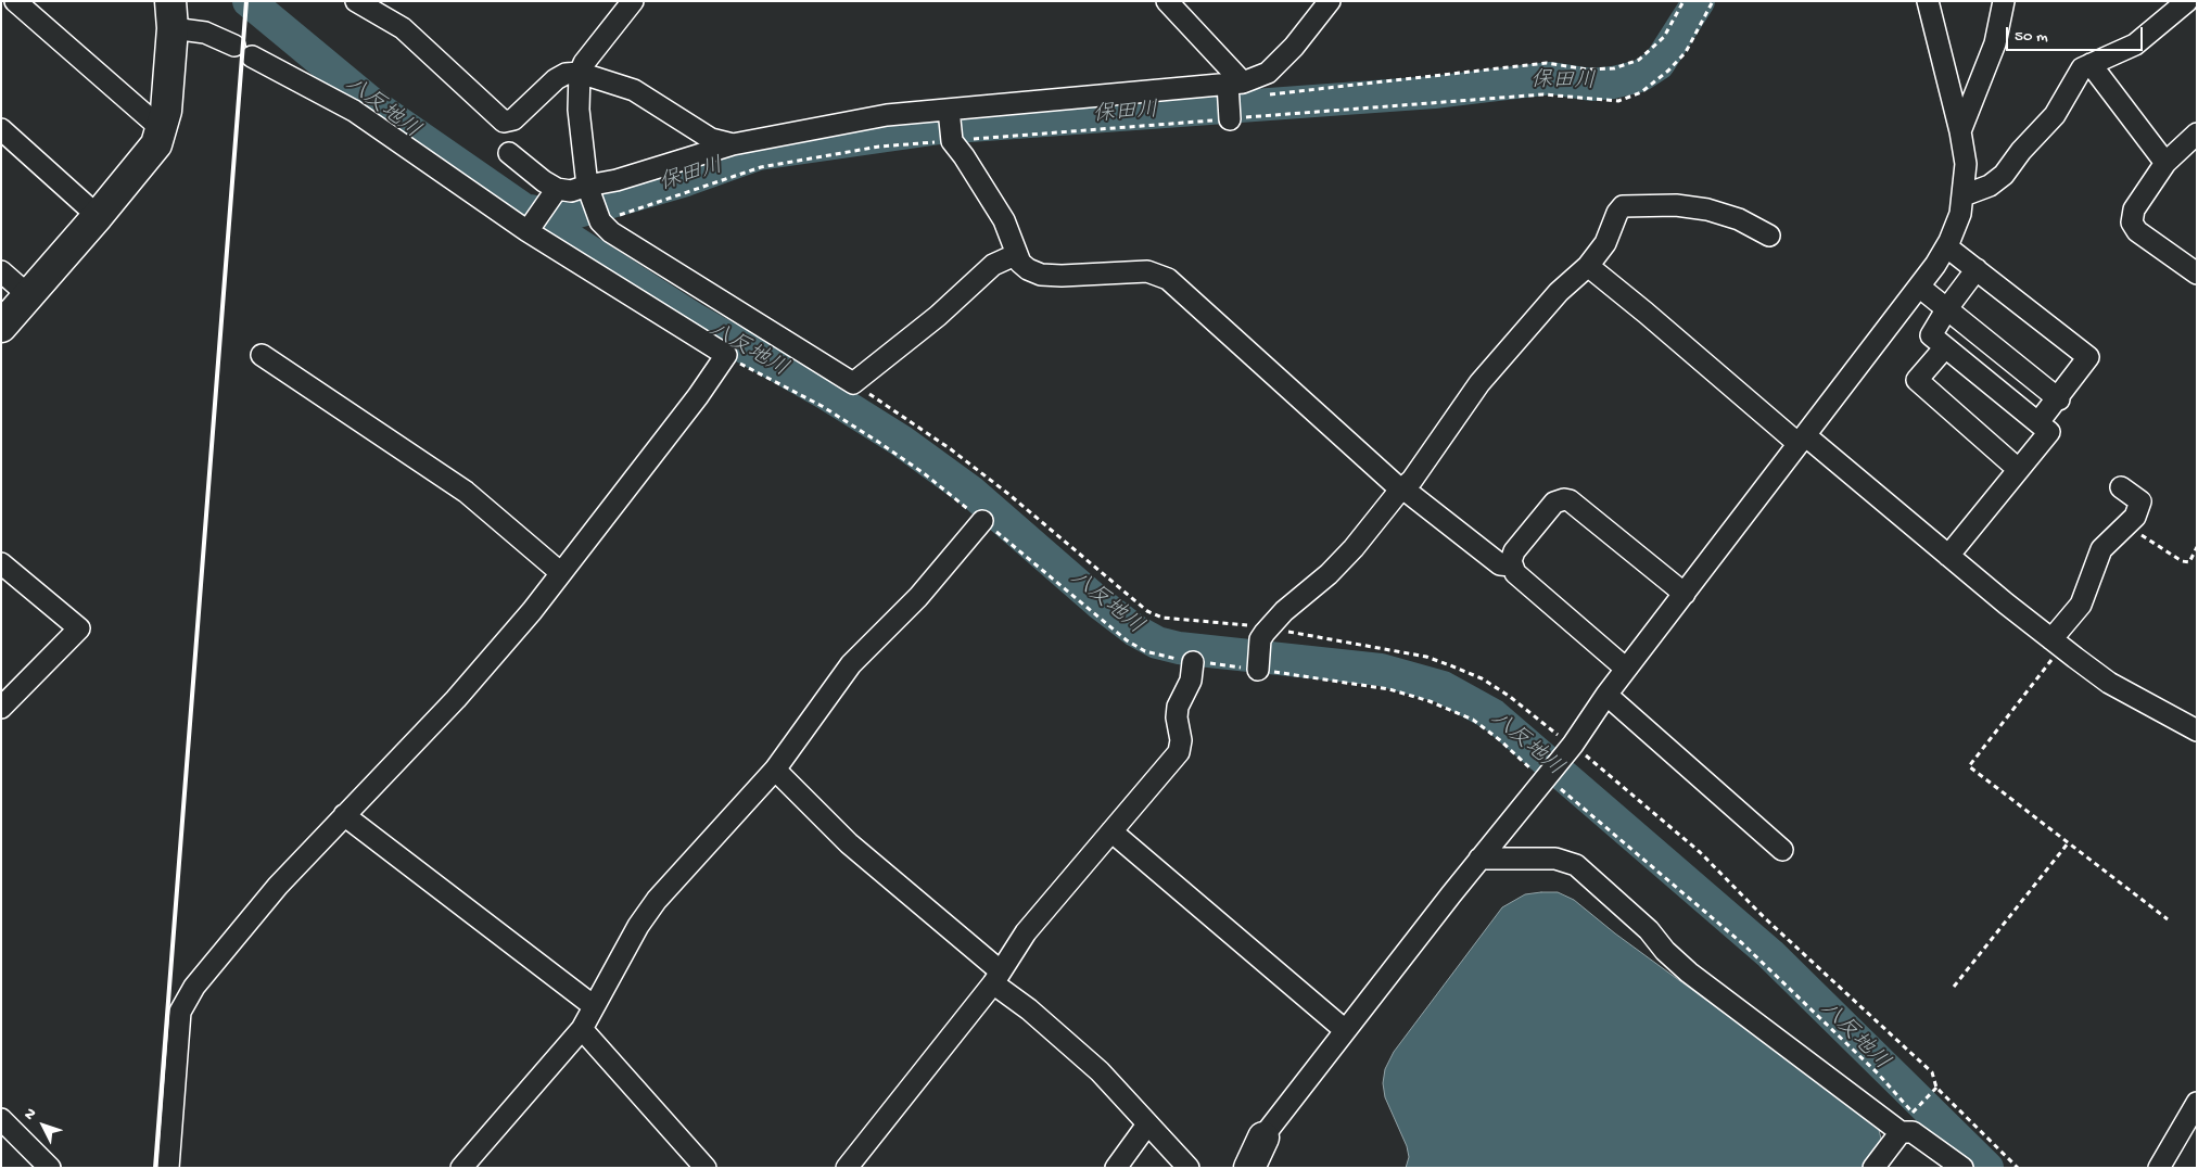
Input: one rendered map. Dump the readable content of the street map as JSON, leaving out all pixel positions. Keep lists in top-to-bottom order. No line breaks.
{"water":["保田川","八反地川"],"scale_bar":"50 m","north":"top left"}
